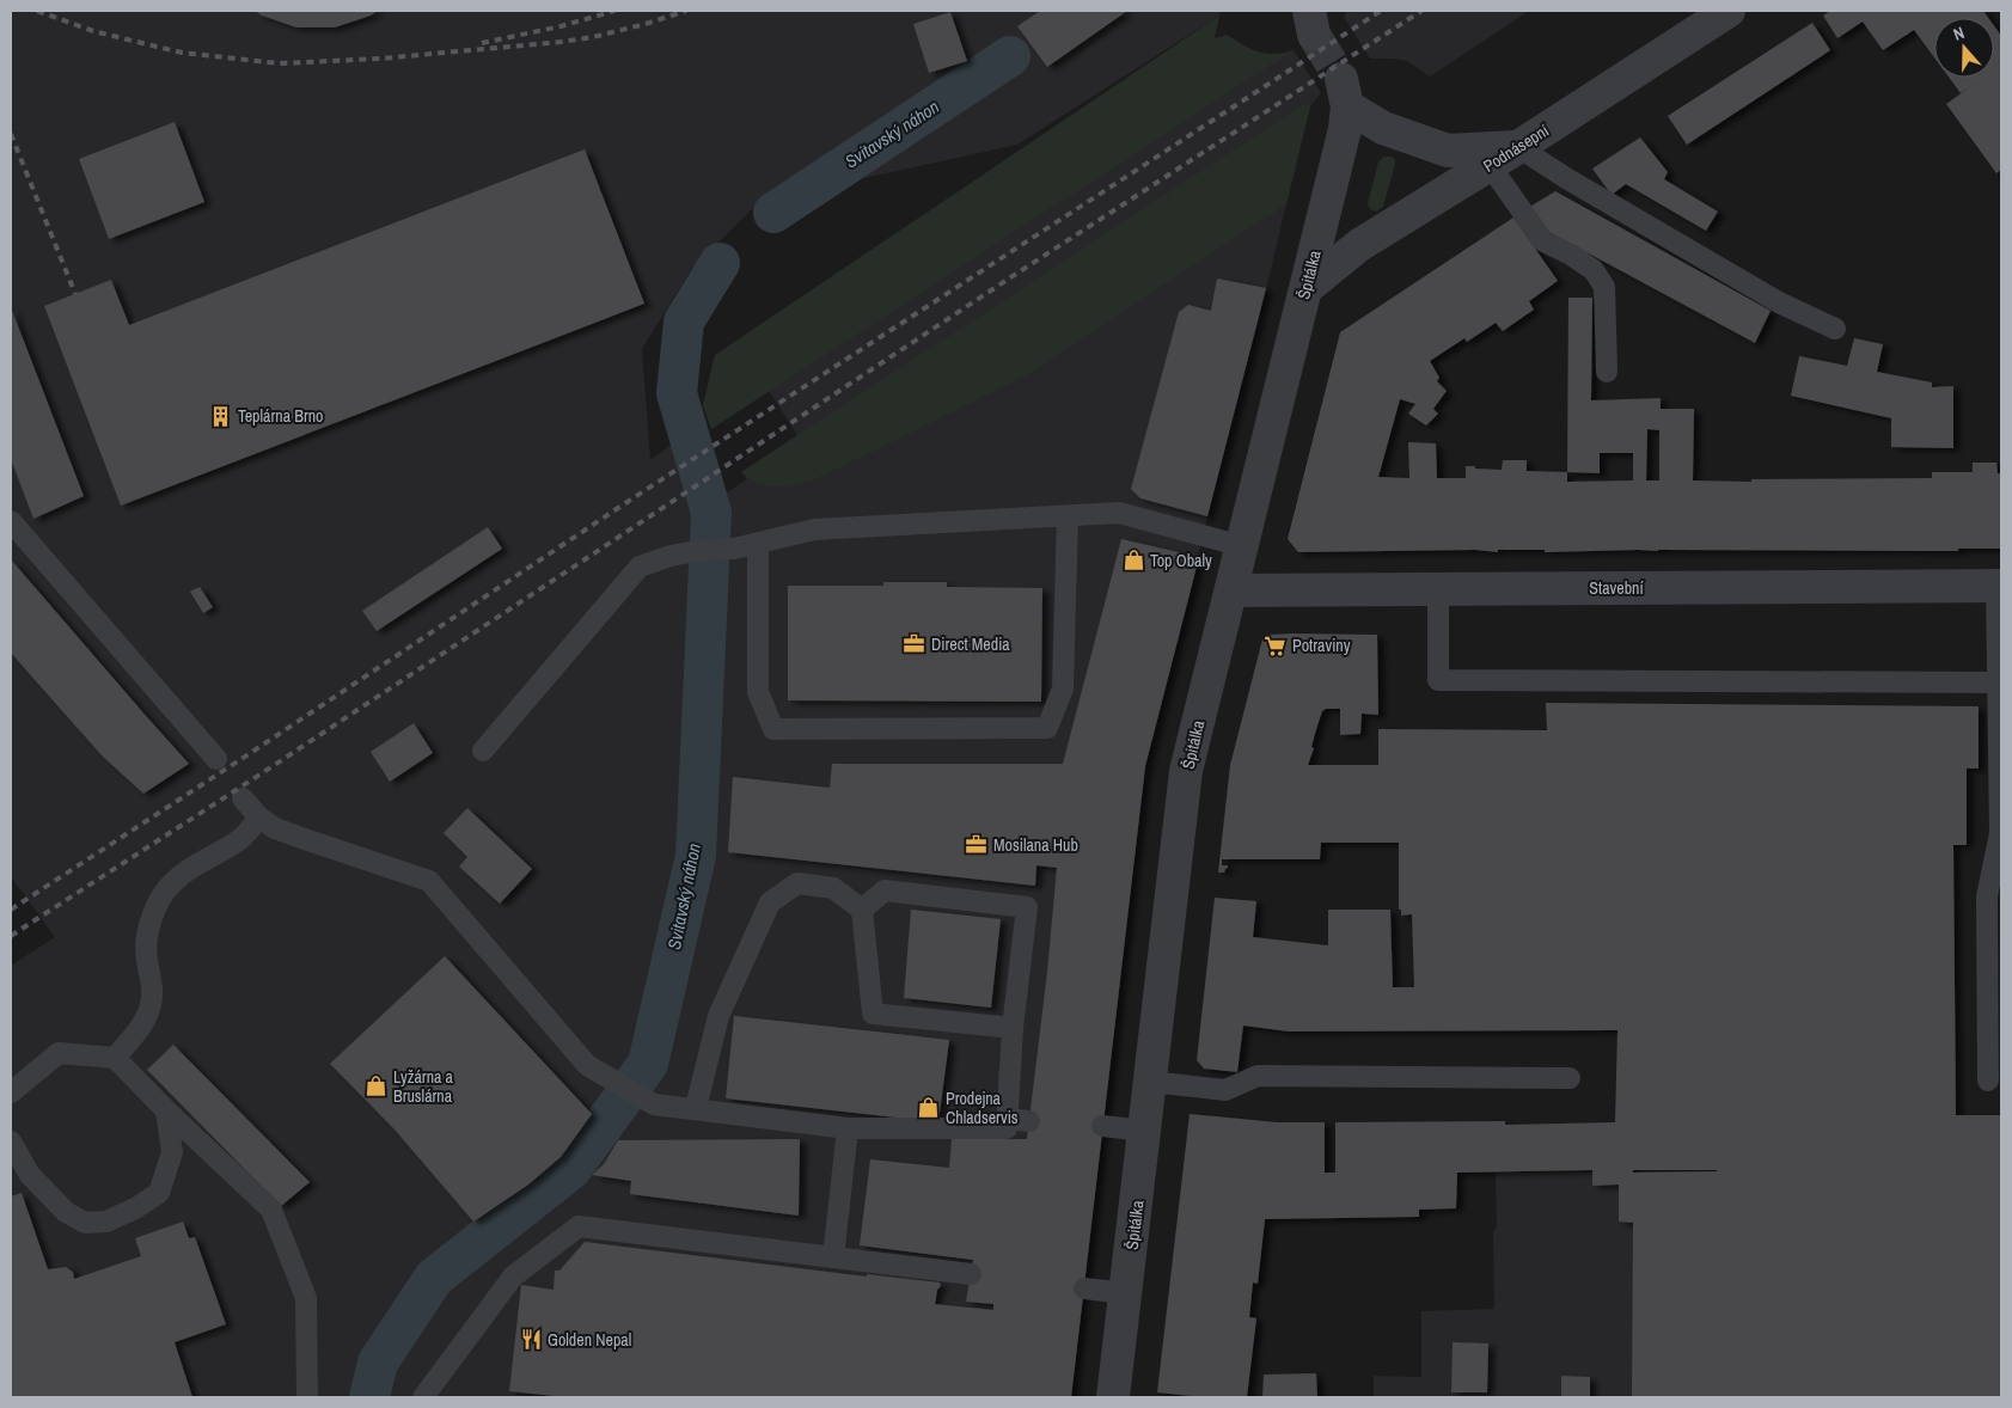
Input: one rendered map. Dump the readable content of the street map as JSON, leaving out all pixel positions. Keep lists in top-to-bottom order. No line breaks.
{"streets":{"street":["Podnásepní","Špitálka","Stavební"]},"crossings":[["Podnásepní","Špitálka"],["Špitálka","Stavební"]],"water":["Svitavský náhon"],"places":{"building":["Teplárna Brno"],"shop":["Top Obaly","Lyžárna a Bruslárna","Prodejna Chladservis"],"office":["Direct Media","Mosilana Hub"],"supermarket":["Potraviny"],"restaurant":["Golden Nepal"]},"north":"top"}
